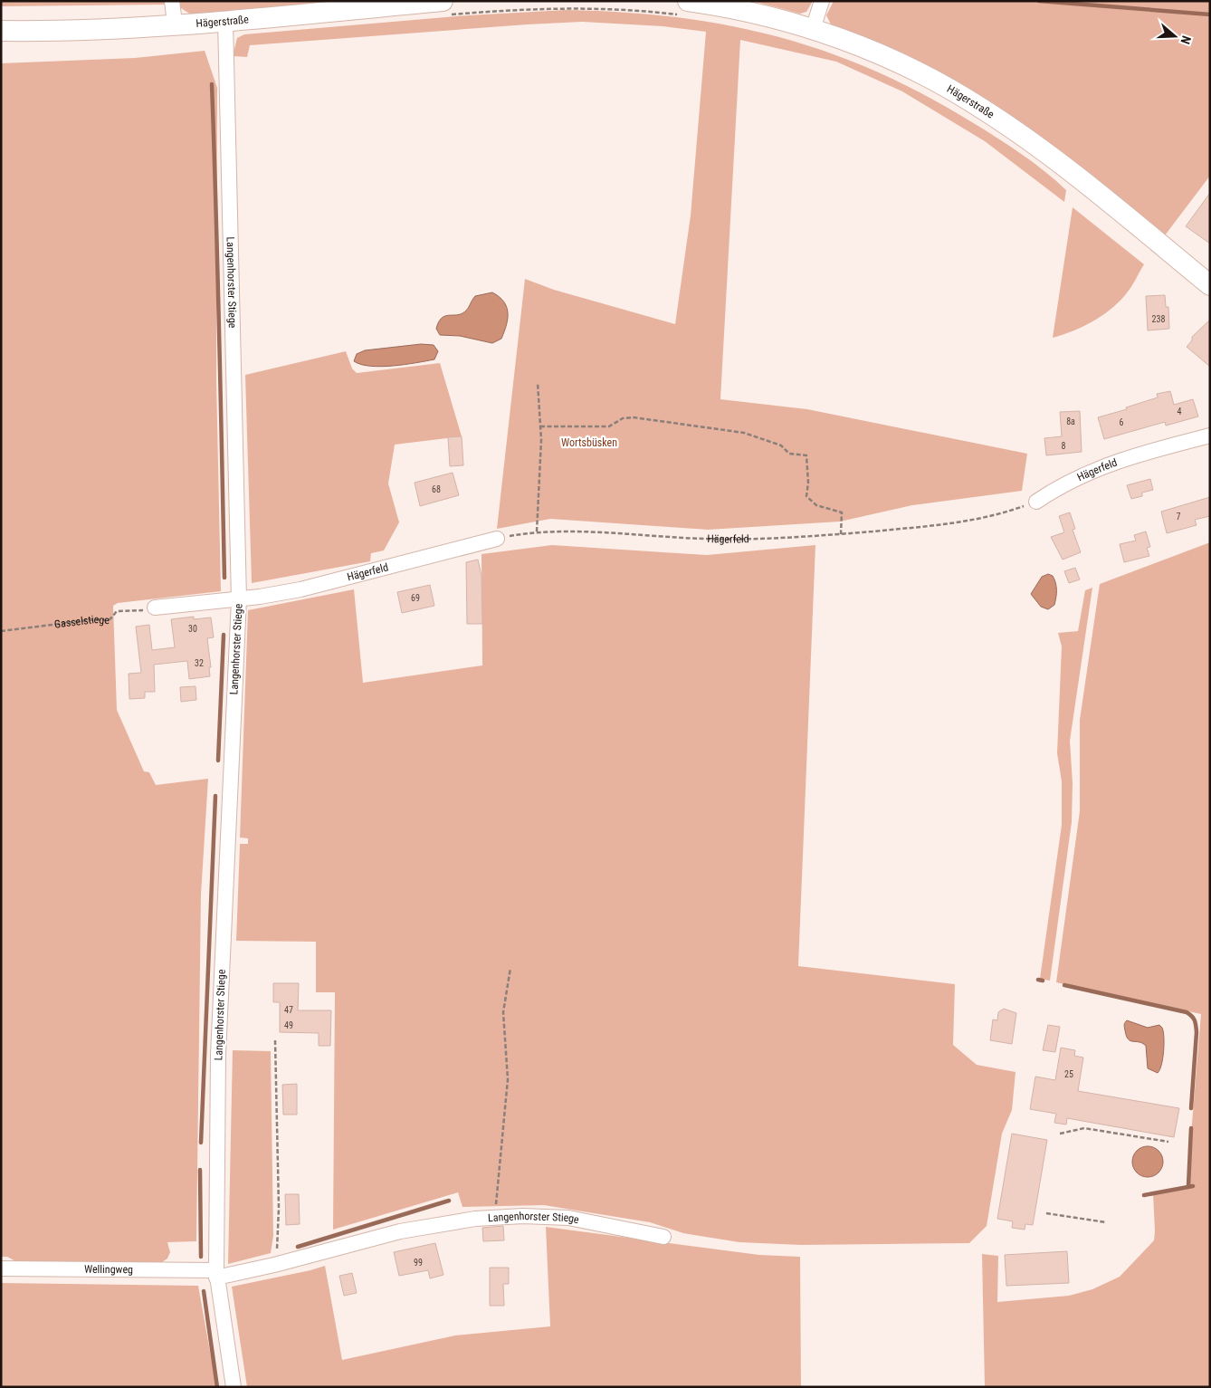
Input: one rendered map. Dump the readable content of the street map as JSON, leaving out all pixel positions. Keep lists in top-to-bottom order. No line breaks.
{"streets":{"main road":["Hägerstraße"],"street":["Langenhorster Stiege","Hägerfeld","Wellingweg"],"path":["Gasselstiege"]},"crossings":[["Hägerstraße","Langenhorster Stiege"],["Langenhorster Stiege","Hägerfeld"],["Langenhorster Stiege","Wellingweg"]],"parks":["Wortsbüsken"],"house_numbers":["238","4","8a","6","8","68","7","69","30","32","47","49","25","99"],"north":"right"}
